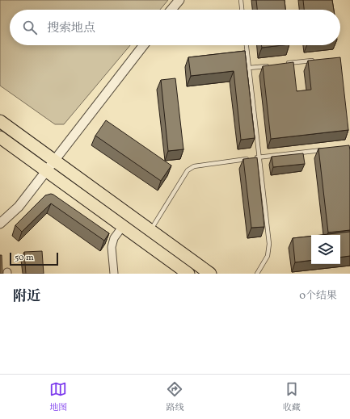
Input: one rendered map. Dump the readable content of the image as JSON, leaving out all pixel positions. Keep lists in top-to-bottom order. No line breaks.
{"scale_bar":"50 m","page":{"search":"搜索地点","scale":"50 m","heading":["附近","0个结果"],"nav":["地图","路线","收藏"]}}
